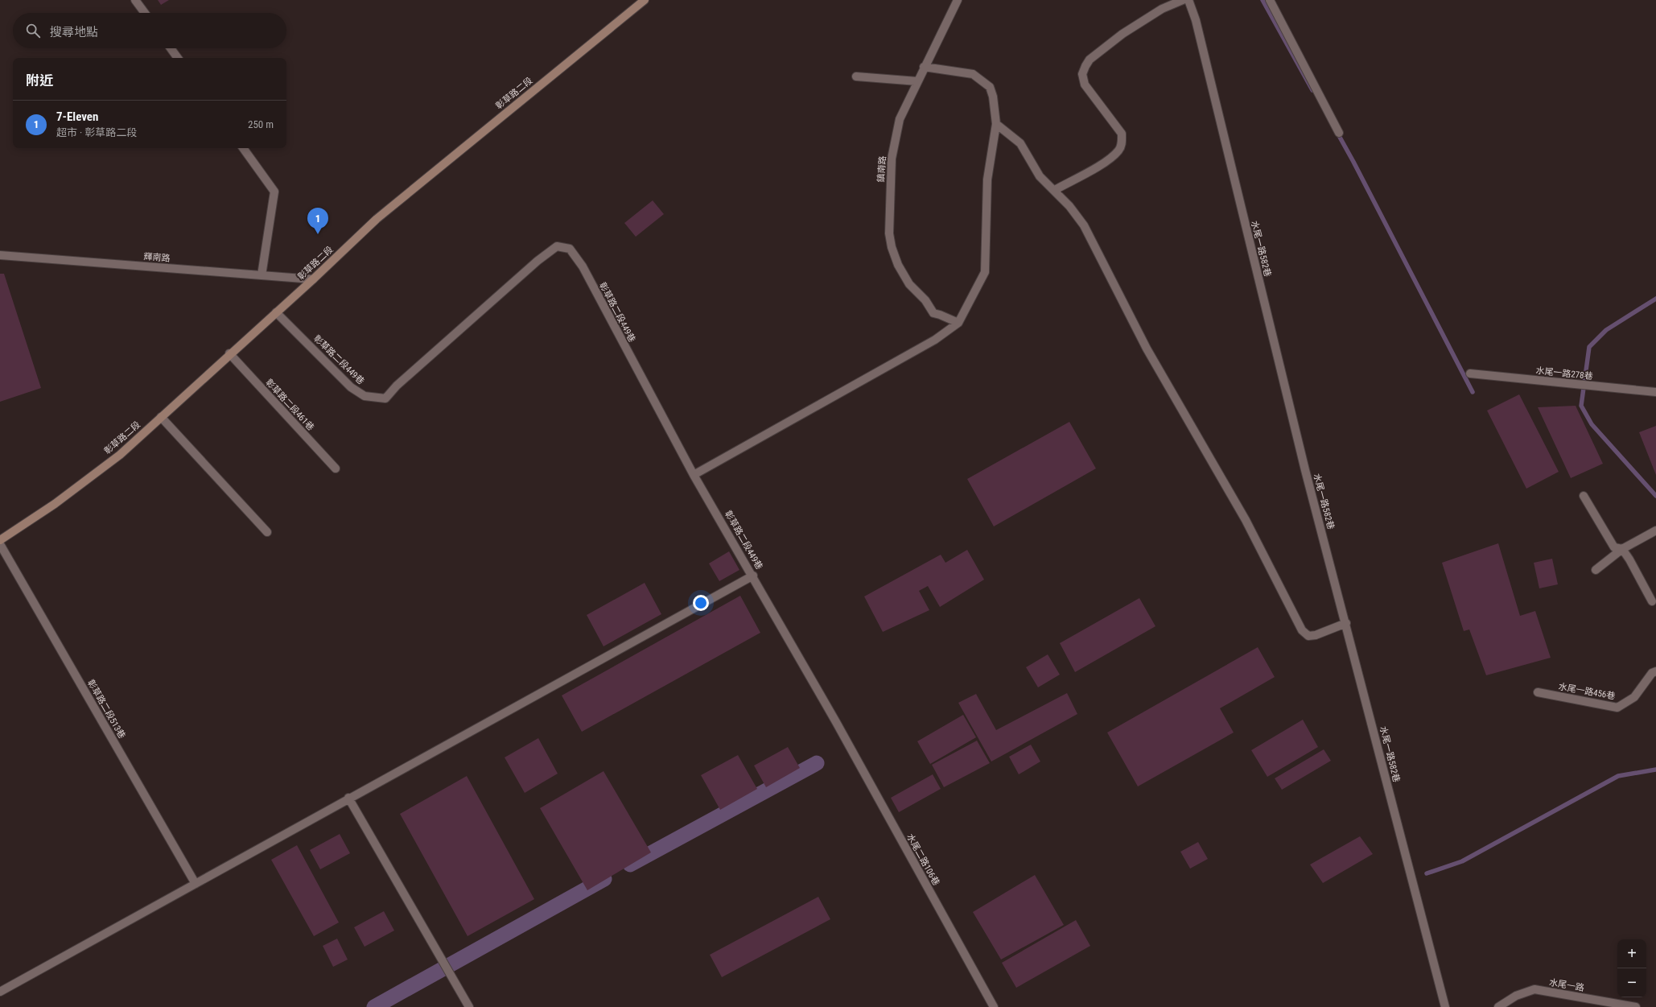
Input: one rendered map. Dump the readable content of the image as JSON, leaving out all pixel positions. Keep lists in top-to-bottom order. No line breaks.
{"streets":{"street":["彰草路二段","鎮南路","水尾一路582巷","輝南路","彰草路二段449巷","水尾一路278巷","彰草路二段461巷","水尾一路456巷","彰草路二段513巷","水尾二路106巷","水尾一路"]},"crossings":[["彰草路二段","輝南路"],["彰草路二段","彰草路二段449巷"],["彰草路二段","彰草路二段461巷"],["彰草路二段449巷","水尾二路106巷"]],"page":{"search":"搜尋地點","heading":"附近","list":[{"mark":"1","name":"7-Eleven","note":"超市 · 彰草路二段","value":"250 m"}],"pins":"1","map_buttons":["+","−"]}}
